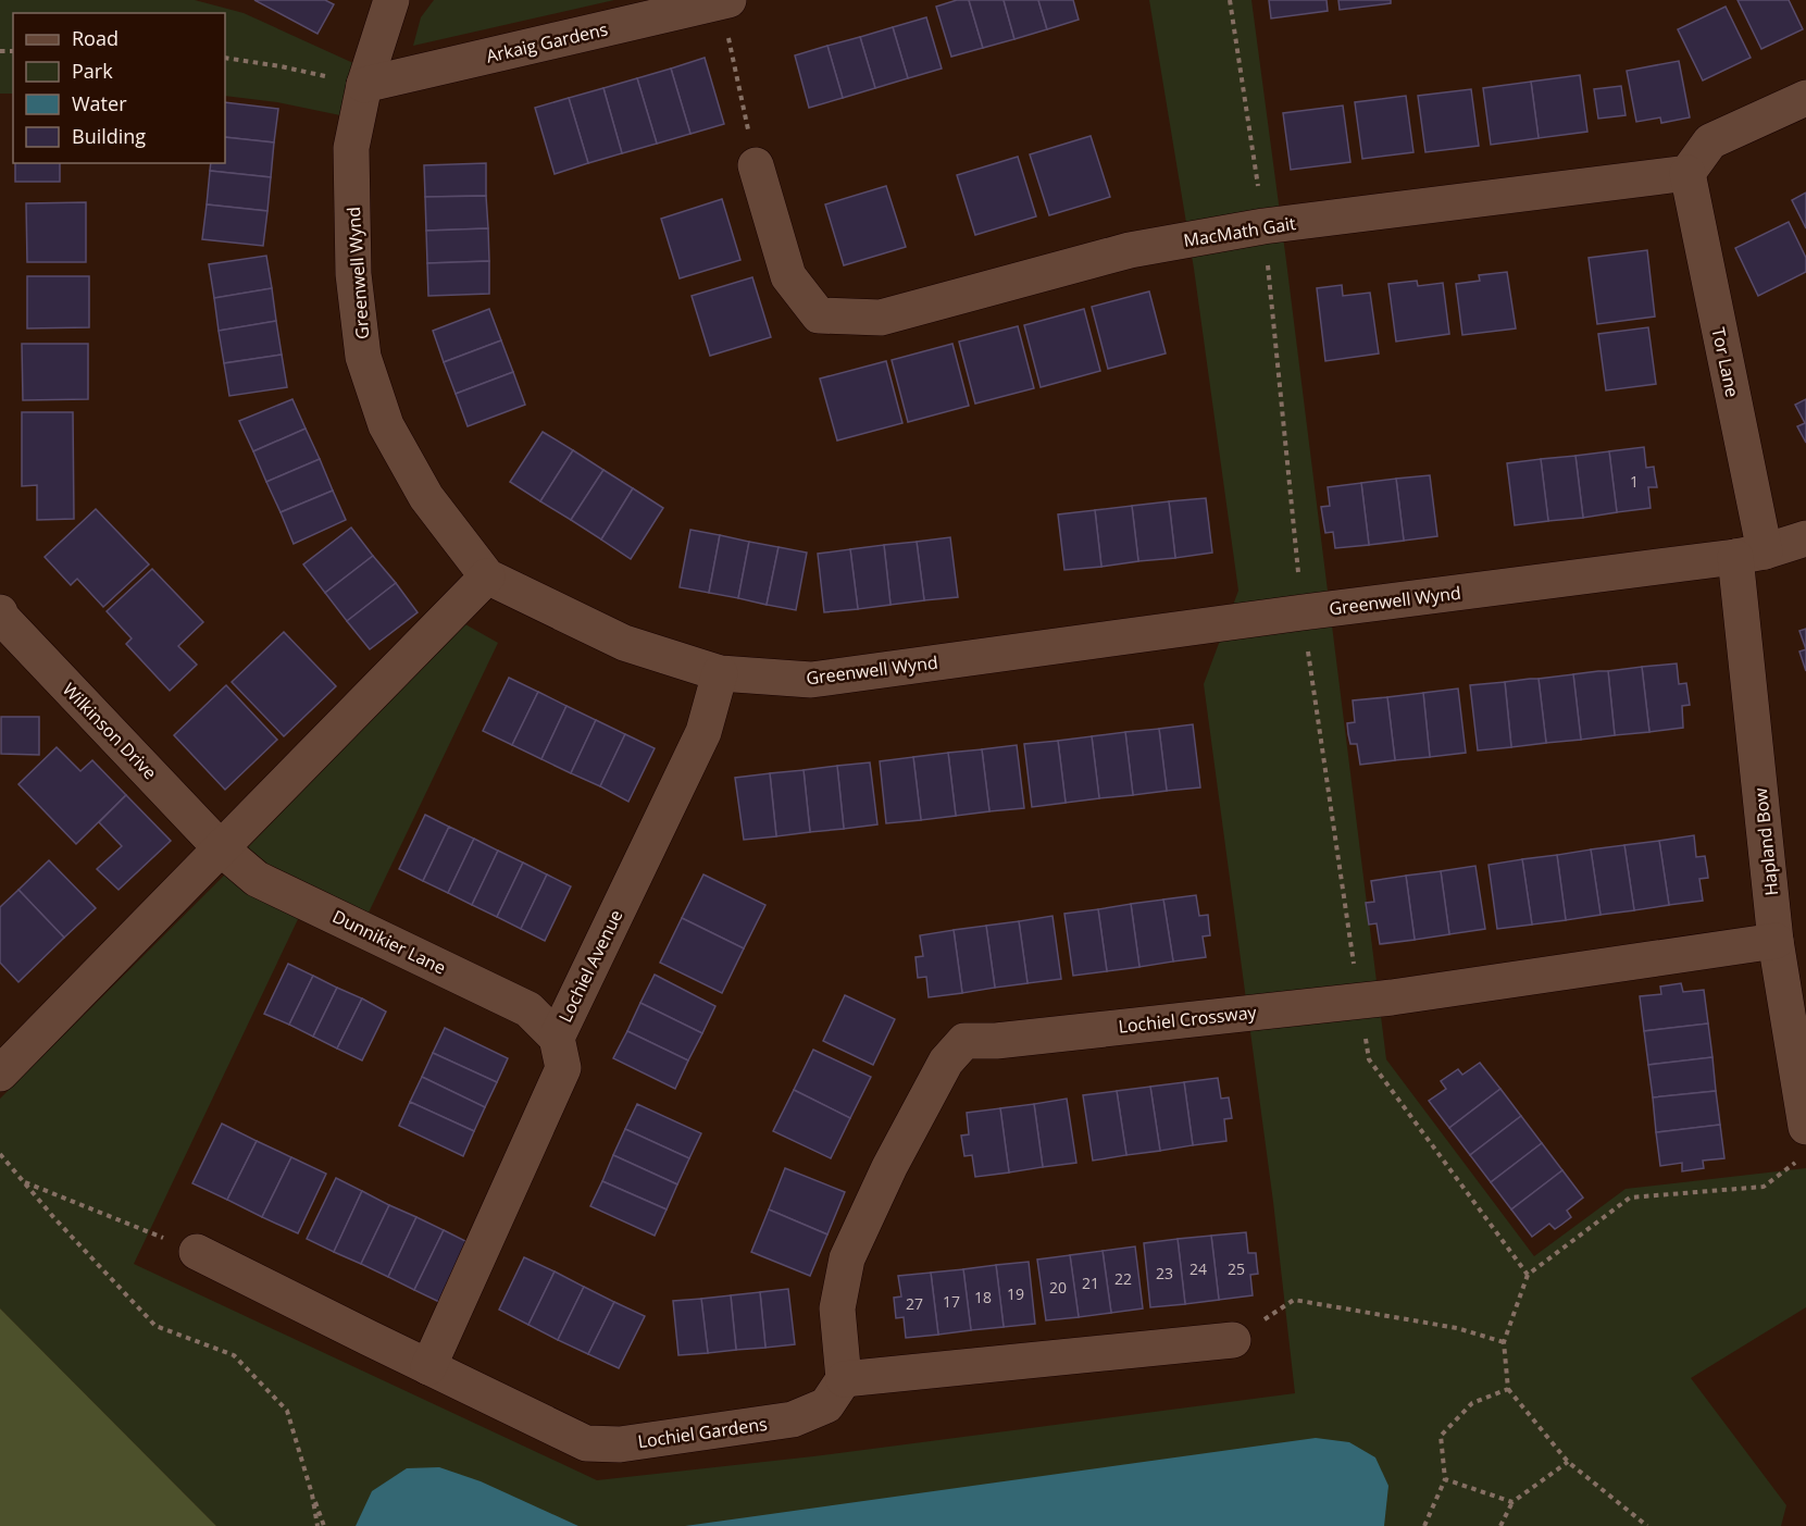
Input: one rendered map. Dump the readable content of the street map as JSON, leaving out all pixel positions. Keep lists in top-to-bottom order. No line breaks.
{"streets":{"street":["Arkaig Gardens","MacMath Gait","Greenwell Wynd","Tor Lane","Wilkinson Drive","Hapland Bow","Dunnikier Lane","Lochiel Avenue","Lochiel Crossway","Lochiel Gardens"]},"crossings":[["Arkaig Gardens","Greenwell Wynd"],["MacMath Gait","Tor Lane"],["Greenwell Wynd","Tor Lane"],["Greenwell Wynd","Hapland Bow"],["Greenwell Wynd","Lochiel Avenue"],["Tor Lane","Hapland Bow"],["Wilkinson Drive","Dunnikier Lane"],["Hapland Bow","Lochiel Crossway"],["Dunnikier Lane","Lochiel Avenue"],["Lochiel Avenue","Lochiel Gardens"],["Lochiel Crossway","Lochiel Gardens"]],"house_numbers":["1","24","25","23","22","21","20","19","18","17","27"],"legend":["Road","Park","Water","Building"]}
